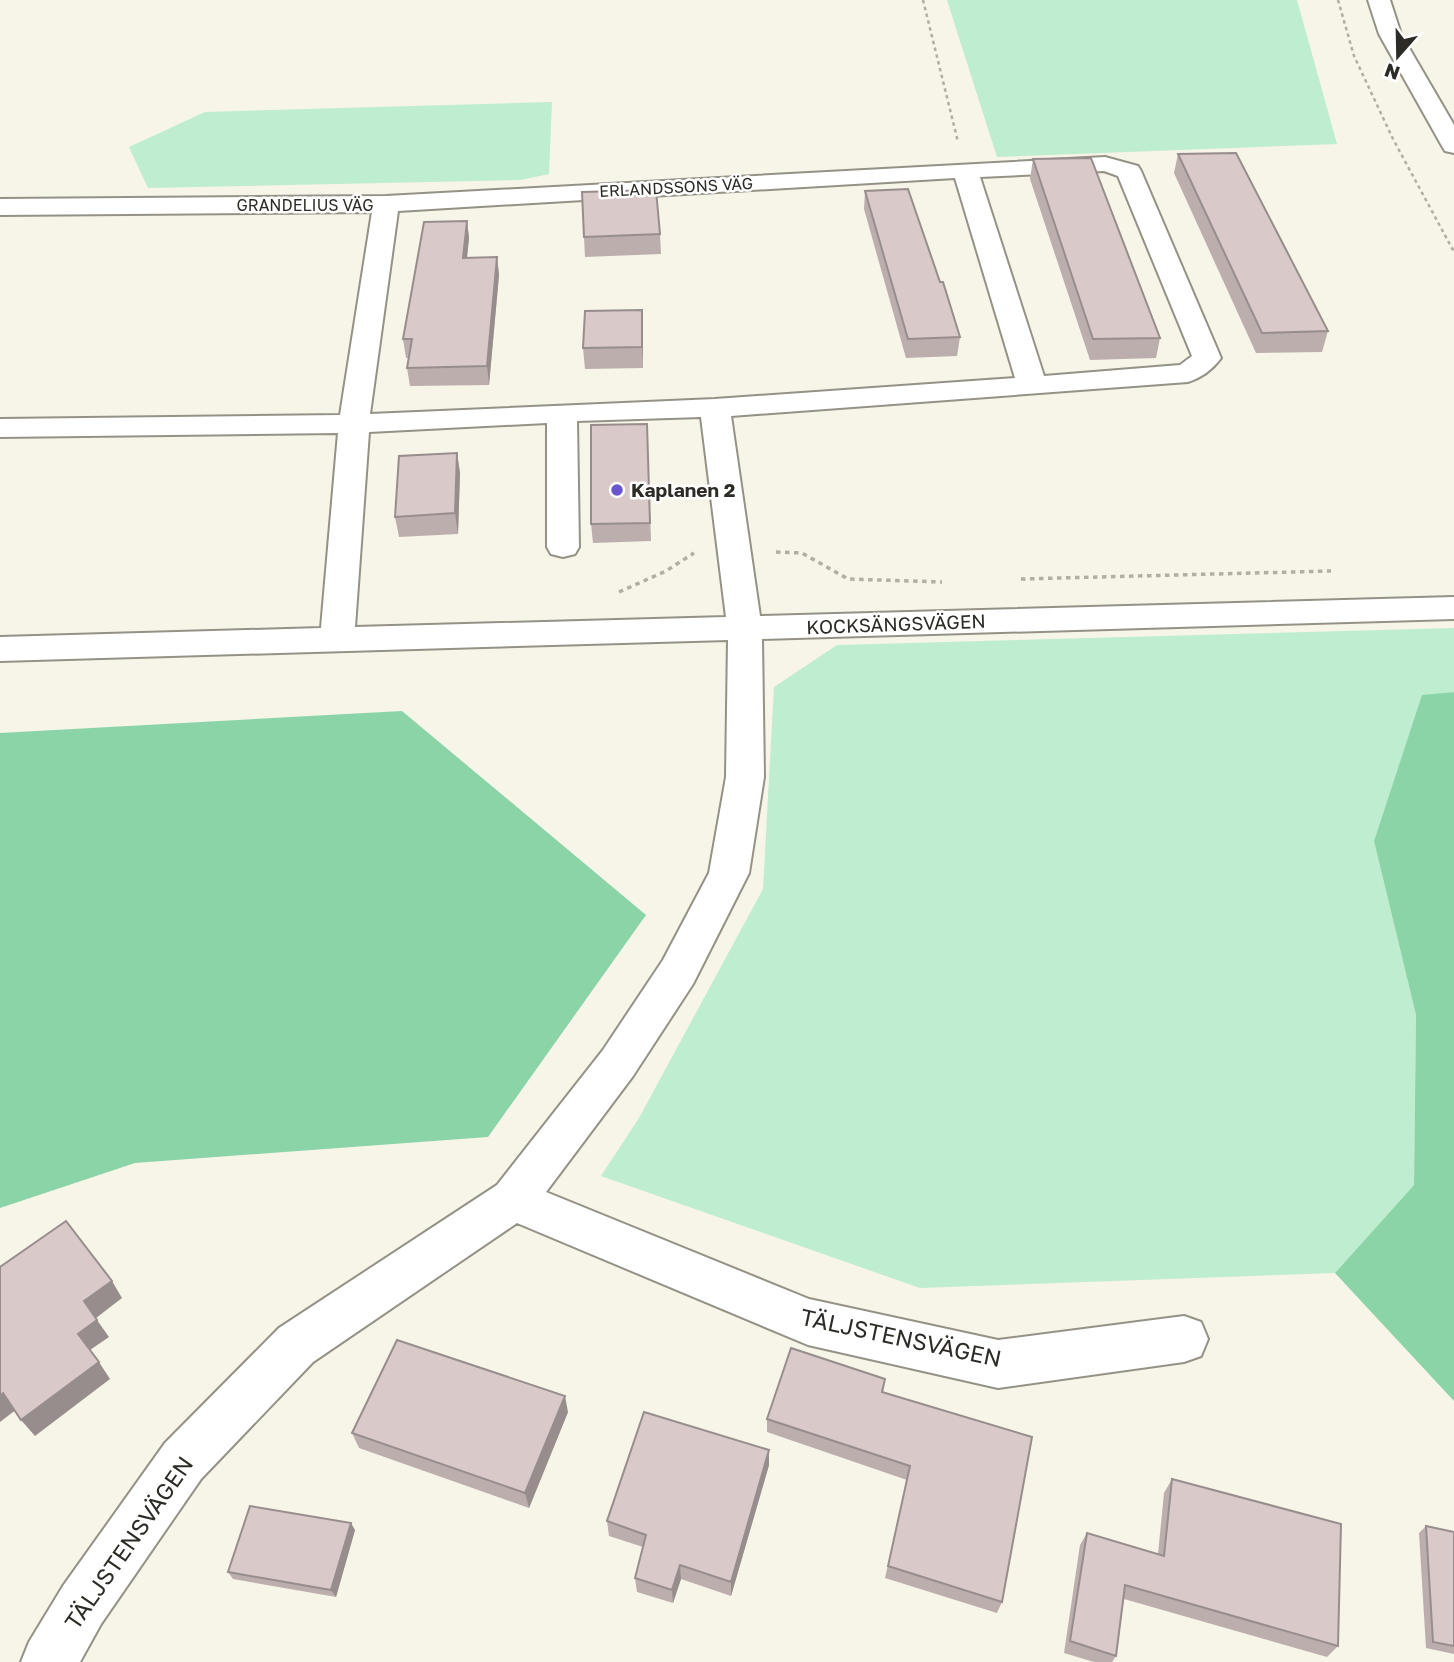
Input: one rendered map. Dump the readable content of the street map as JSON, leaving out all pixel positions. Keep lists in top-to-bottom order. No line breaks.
{"streets":{"street":["ERLANDSSONS VÄG","GRANDELIUS VÄG","KOCKSÄNGSVÄGEN","TÄLJSTENSVÄGEN"]},"crossings":[["ERLANDSSONS VÄG","GRANDELIUS VÄG"],["GRANDELIUS VÄG","KOCKSÄNGSVÄGEN"],["KOCKSÄNGSVÄGEN","TÄLJSTENSVÄGEN"]],"places":["Kaplanen 2"],"north":"bottom"}
